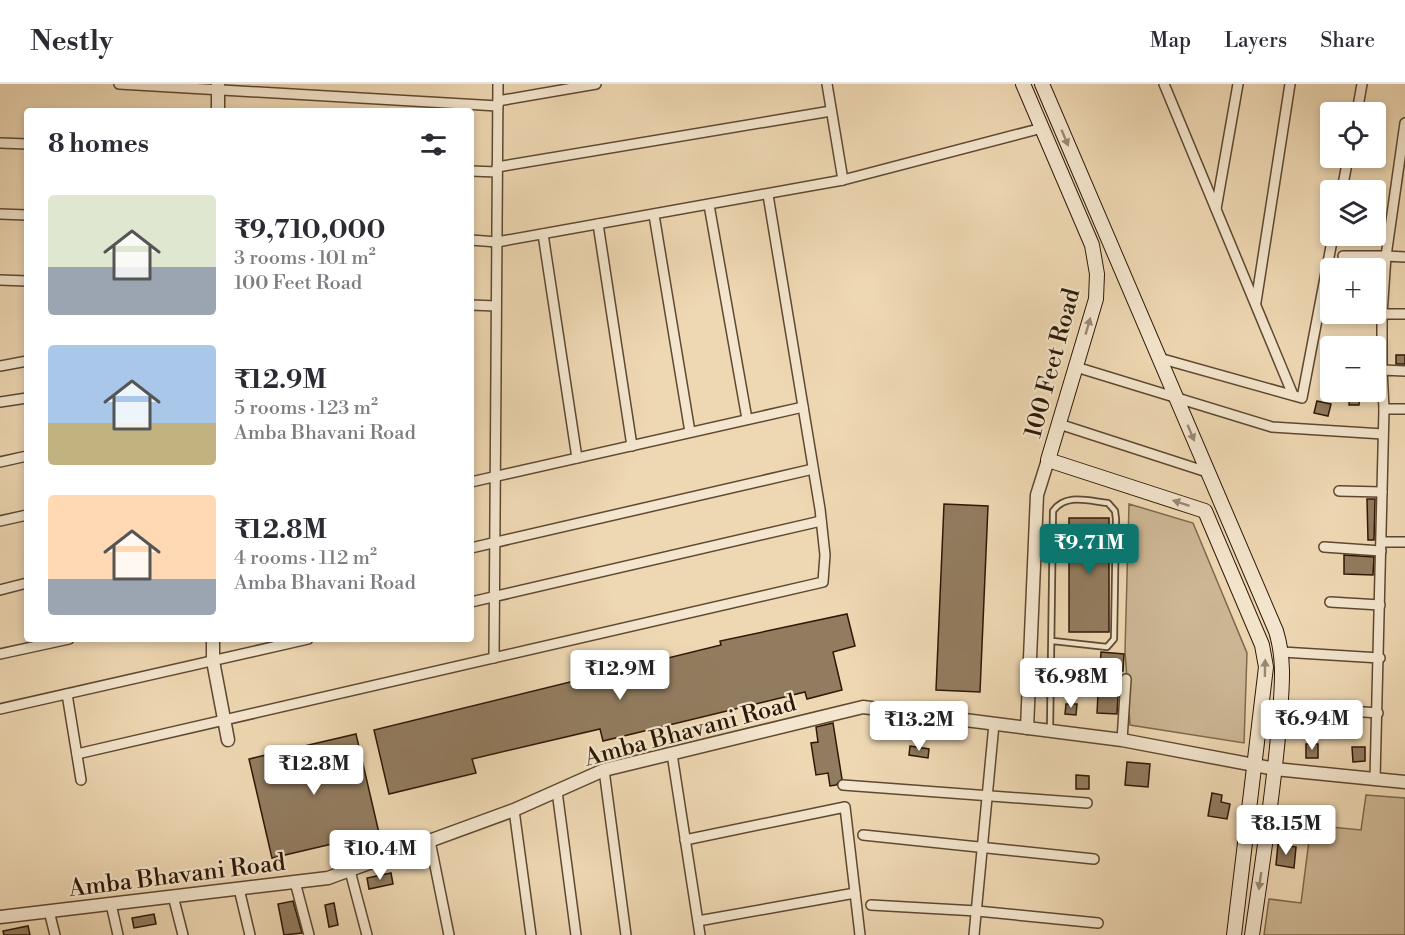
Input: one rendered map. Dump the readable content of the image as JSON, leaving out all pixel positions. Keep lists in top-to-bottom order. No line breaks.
{"streets":{"main road":["100 Feet Road"],"street":["Amba Bhavani Road"]},"crossings":[["100 Feet Road","Amba Bhavani Road"]],"page":{"header":"Nestly","nav":["Map","Layers","Share"],"map_buttons":["+","−"],"heading":"8 homes","list":[{"name":"₹9,710,000","note":"3 rooms · 101 m² · 100 Feet Road"},{"name":"₹12.9M","note":"5 rooms · 123 m² · Amba Bhavani Road"},{"name":"₹12.8M","note":"4 rooms · 112 m² · Amba Bhavani Road"}],"price":["₹9.71M","₹12.9M","₹6.98M","₹6.94M","₹13.2M","₹12.8M","₹8.15M","₹10.4M"]}}
